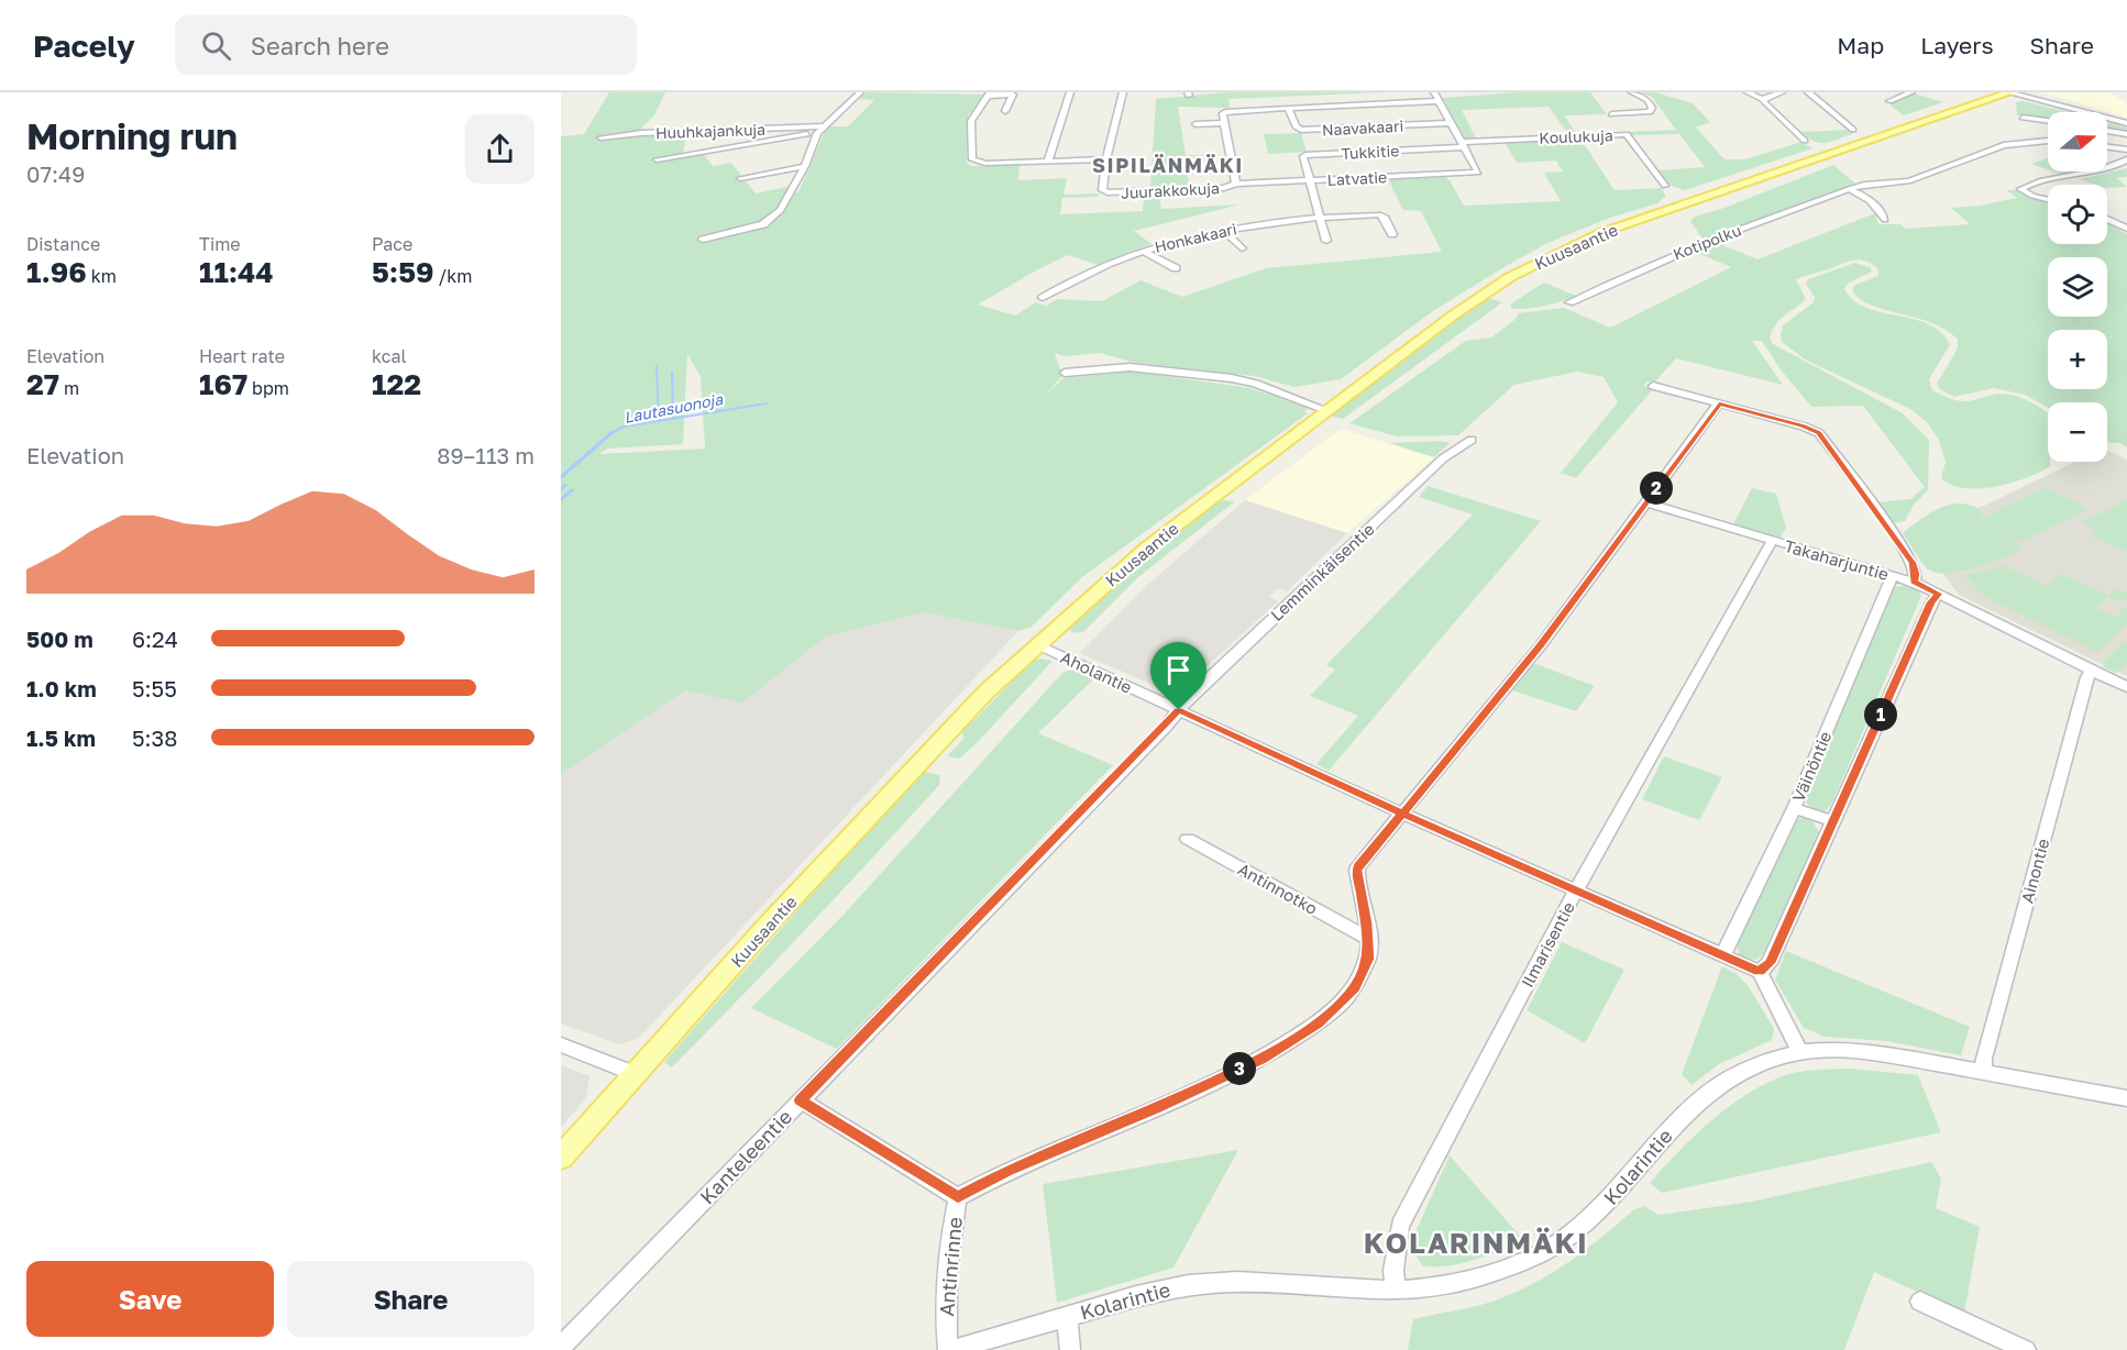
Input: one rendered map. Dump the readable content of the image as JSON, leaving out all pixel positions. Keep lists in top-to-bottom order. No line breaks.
{"streets":{"main road":["Kuusaantie"],"street":["Naavakaari","Huuhkajankuja","Koulukuja","Tukkitie","Latvatie","Juurakkokuja","Honkakaari","Kotipolku","Takaharjuntie","Lemminkäisentie","Aholantie","Väinöntie","Ainontie","Antinnotko","Ilmarisentie","Kanteleentie","Kolarintie","Antinrinne"]},"crossings":[["Koulukuja","Tukkitie"],["Koulukuja","Latvatie"],["Tukkitie","Latvatie"],["Latvatie","Juurakkokuja"],["Kuusaantie","Aholantie"],["Takaharjuntie","Väinöntie"],["Takaharjuntie","Ainontie"],["Takaharjuntie","Ilmarisentie"],["Takaharjuntie","Antinrinne"],["Lemminkäisentie","Aholantie"],["Lemminkäisentie","Kanteleentie"],["Aholantie","Väinöntie"],["Aholantie","Ilmarisentie"],["Aholantie","Kanteleentie"],["Aholantie","Antinrinne"],["Ainontie","Kolarintie"],["Antinnotko","Antinrinne"],["Ilmarisentie","Kolarintie"],["Kolarintie","Antinrinne"]],"districts":["SIPILÄNMÄKI","KOLARINMÄKI"],"water":["Lautasuonoja"],"north":"right","page":{"header":"Pacely","search":"Search here","nav":["Map","Layers","Share"],"heading":["Morning run","07:49"],"map_buttons":["+","−"],"stats":[["Distance","1.96 km"],["Time","11:44"],["Pace","5:59 /km"],["Elevation","27 m"],["Heart rate","167 bpm"],["kcal","122"]],"chart":["Elevation","89–113 m"],"pins":["2","1","3"],"list":[{"name":"500 m","note":"6:24"},{"name":"1.0 km","note":"5:55"},{"name":"1.5 km","note":"5:38"}],"buttons":["Save","Share"]}}
